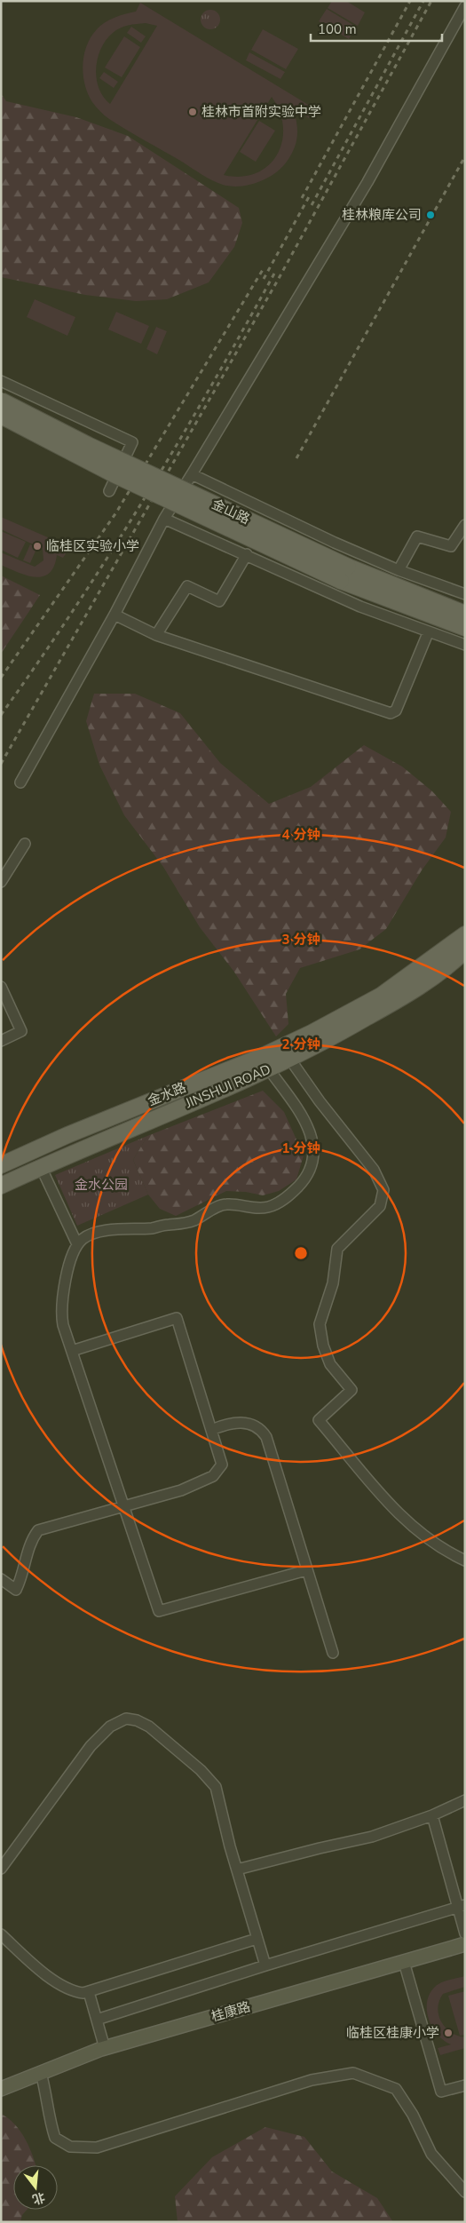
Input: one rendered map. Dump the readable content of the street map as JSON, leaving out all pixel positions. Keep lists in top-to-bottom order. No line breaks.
{"streets":{"main road":["金山路","JINSHUI ROAD","金水路"],"street":["桂康路"]},"parks":["金水公园"],"places":["桂林市首附实验中学","桂林粮库公司","临桂区实验小学","临桂区桂康小学"],"scale_bar":"100 m","north":"bottom","rings":["4 分钟","3 分钟","2 分钟","1 分钟"]}
